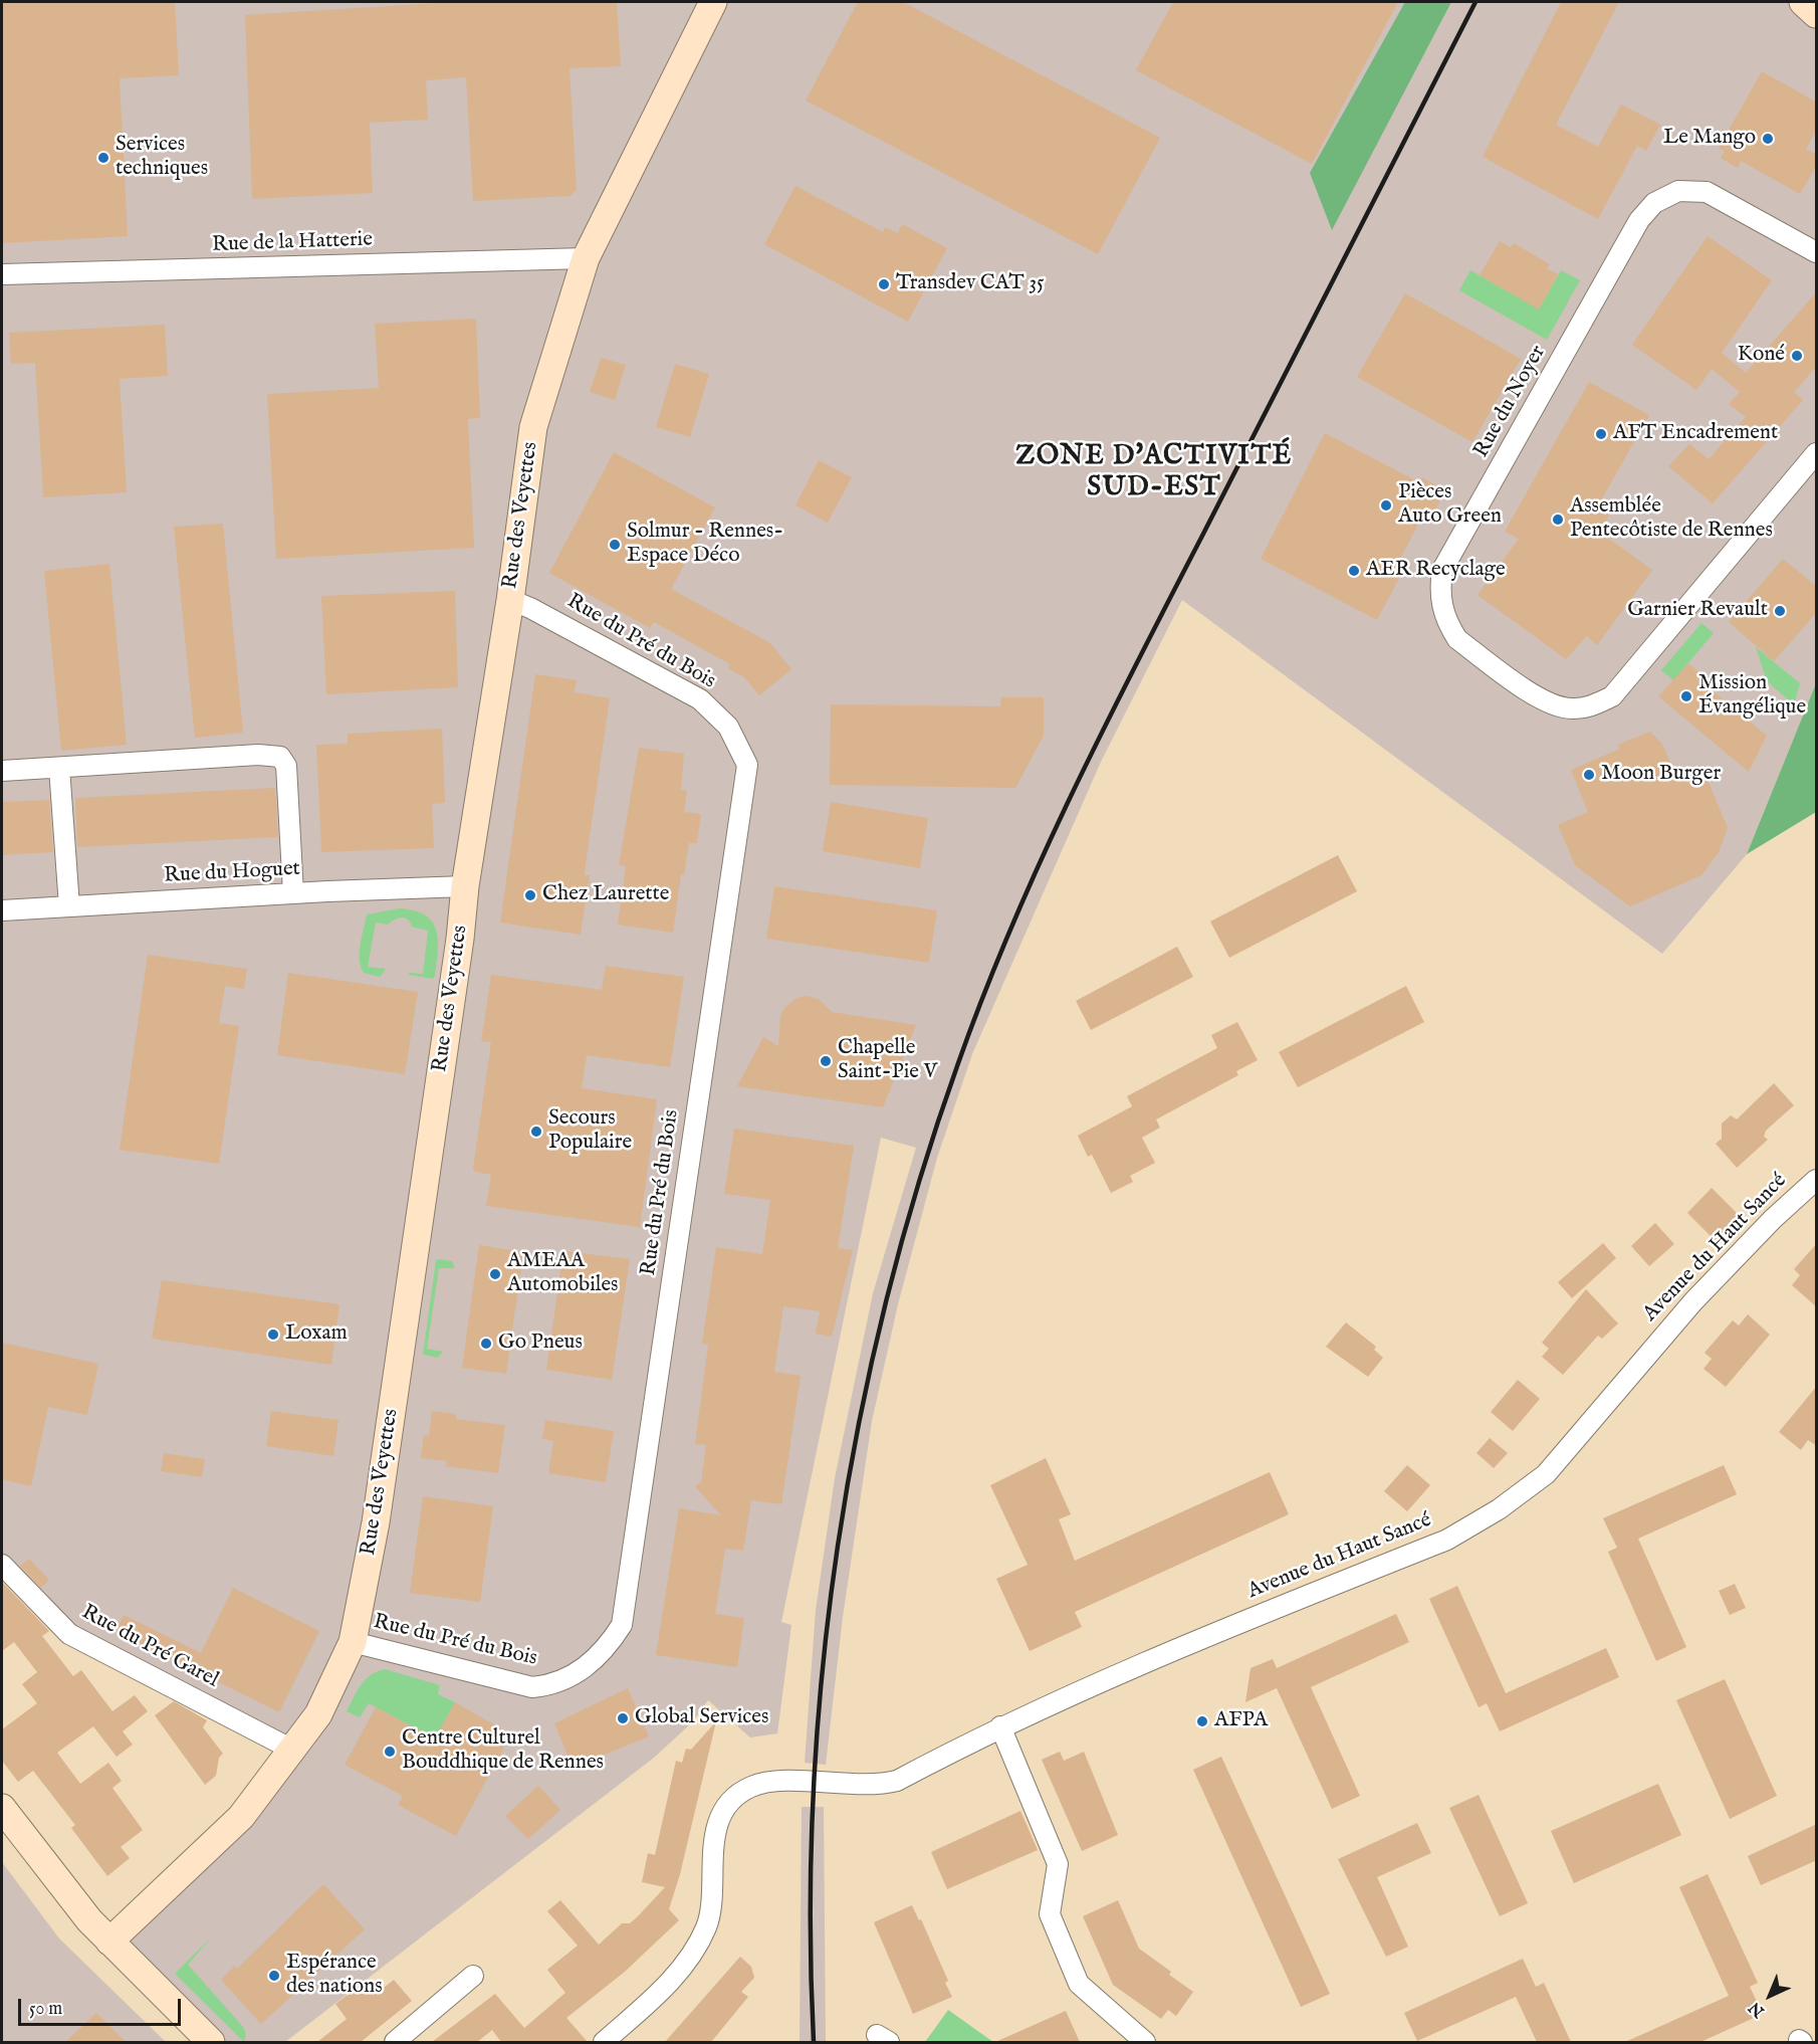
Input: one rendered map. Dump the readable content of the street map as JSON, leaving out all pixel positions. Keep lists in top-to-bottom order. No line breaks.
{"streets":{"street":["Rue de la Hatterie","Rue du Noyer","Rue des Veyettes","Rue du Pré du Bois","Rue du Hoguet","Avenue du Haut Sancé","Rue du Pré Garel"]},"crossings":[["Rue de la Hatterie","Rue des Veyettes"],["Rue des Veyettes","Rue du Pré du Bois"],["Rue des Veyettes","Rue du Hoguet"],["Rue des Veyettes","Rue du Pré Garel"]],"districts":["ZONE D'ACTIVITÉ SUD-EST"],"places":["Le Mango","Services techniques","Transdev CAT 35","Koné","AFT Encadrement","Pièces Auto Green","Assemblée Pentecôtiste de Rennes","Solmur - Rennes- Espace Déco","AER Recyclage","Garnier Revault","Mission Évangélique","Moon Burger","Chez Laurette","Chapelle Saint-Pie V","Secours Populaire","AMEAA Automobiles","Loxam","Go Pneus","Global Services","AFPA","Centre Culturel Bouddhique de Rennes","Espérance des nations"],"scale_bar":"50 m","north":"bottom left"}
